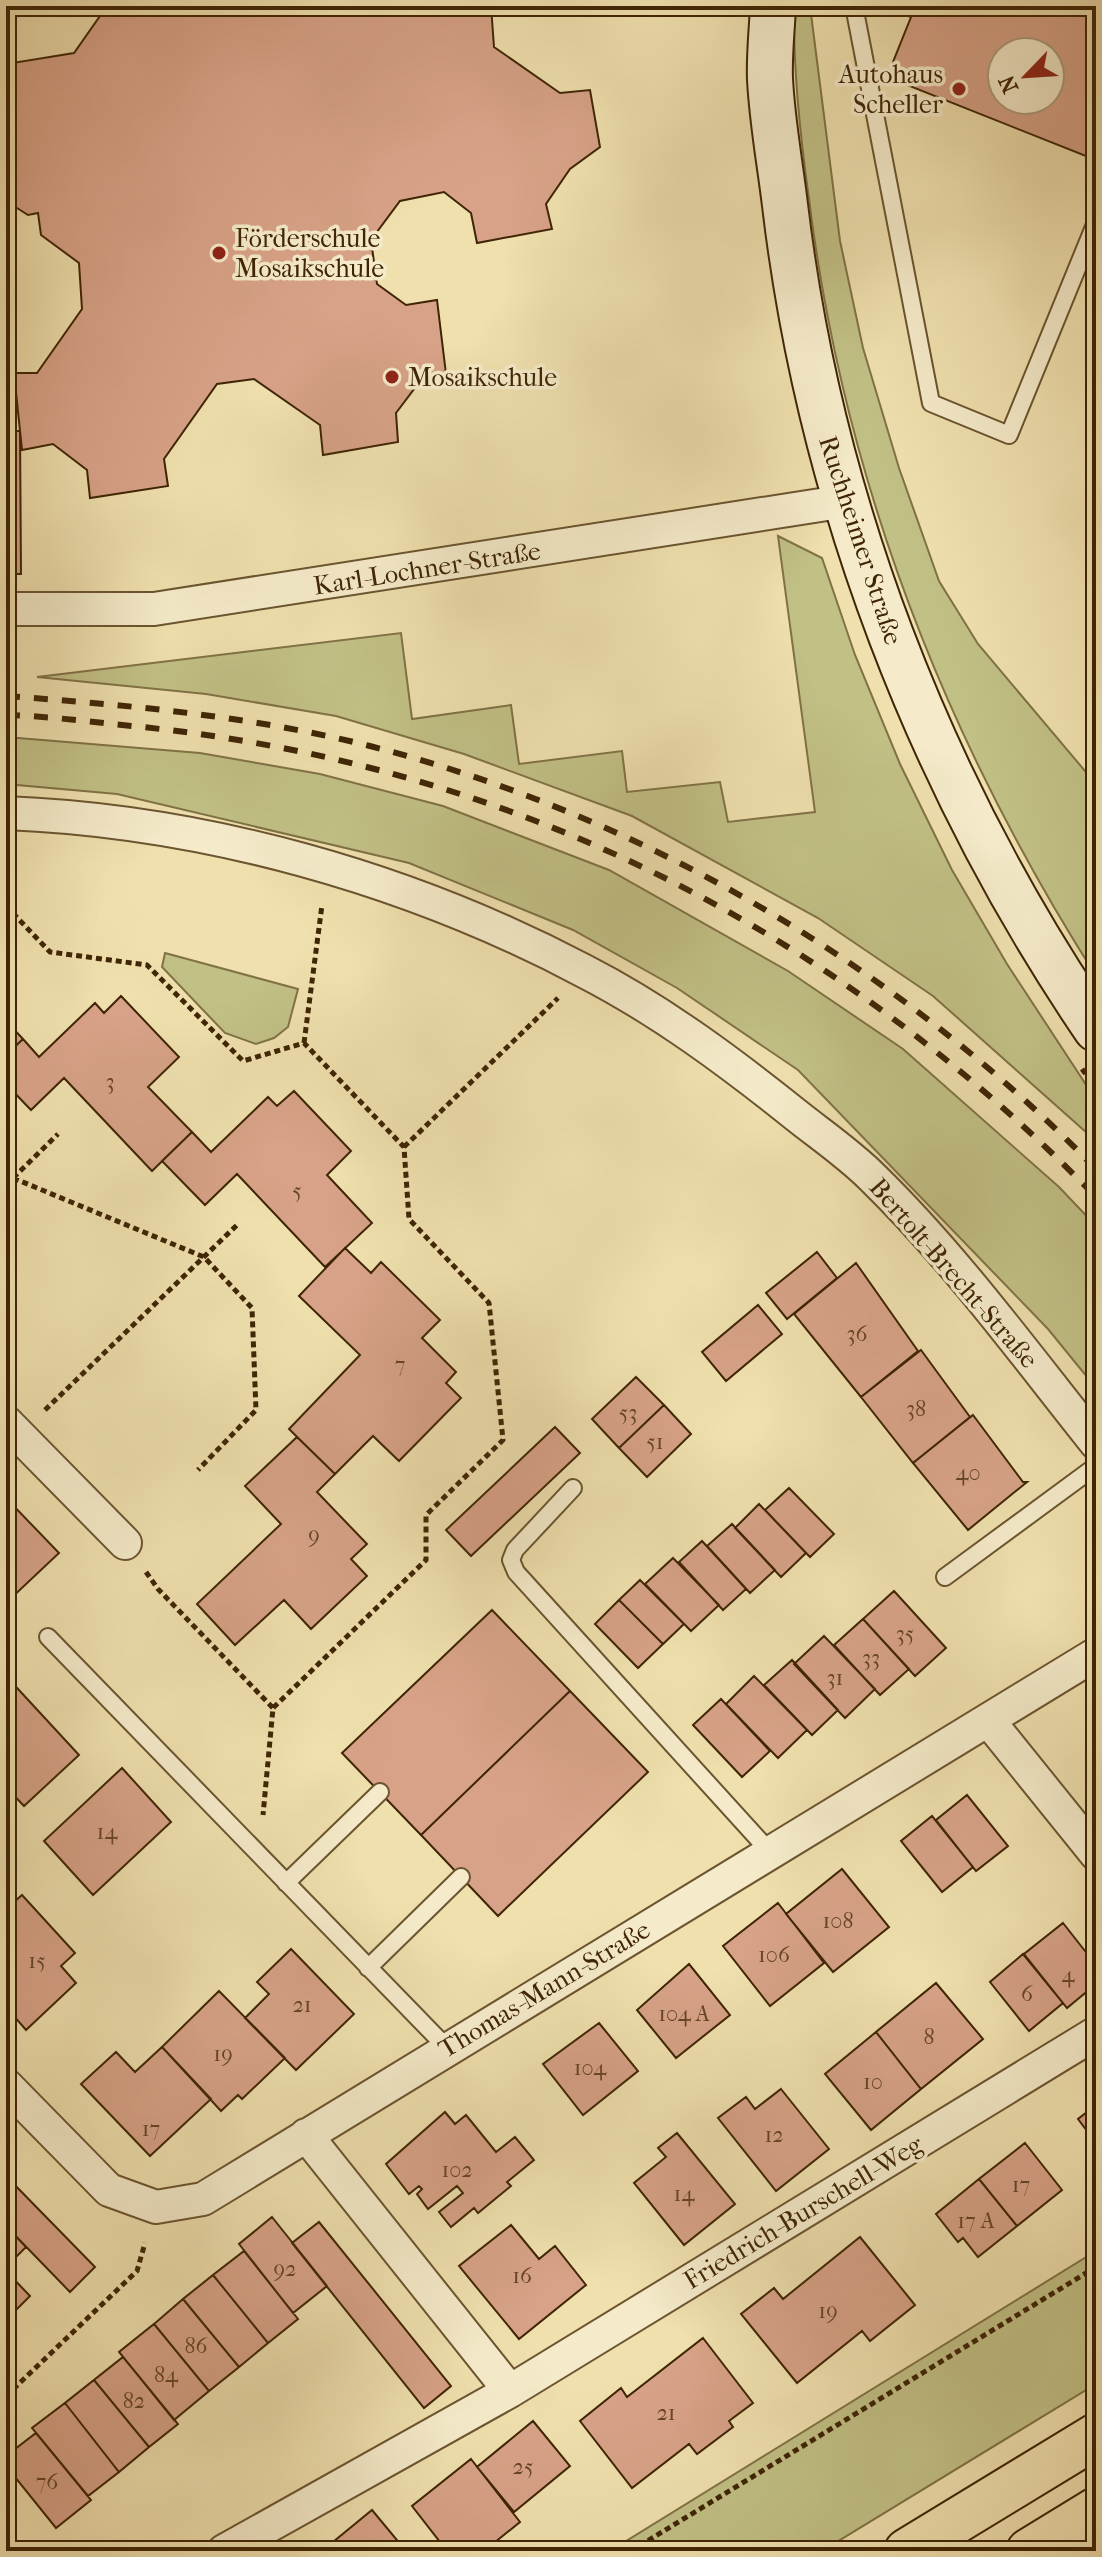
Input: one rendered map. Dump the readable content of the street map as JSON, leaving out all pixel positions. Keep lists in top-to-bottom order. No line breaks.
{"streets":{"street":["Ruchheimer Straße","Karl-Lochner-Straße","Bertolt-Brecht-Straße","Thomas-Mann-Straße","Friedrich-Burschell-Weg"]},"crossings":[["Ruchheimer Straße","Karl-Lochner-Straße"]],"places":["Autohaus Scheller","Förderschule Mosaikschule","Mosaikschule"],"house_numbers":["3","5","36","7","38","53","51","40","9","35","33","31","14","108","106","15","4","6","21","104 A","8","19","104","10","17","12","102","17","14","17 A","92","16","19","86","84","82","21","25","76"],"north":"bottom left"}
